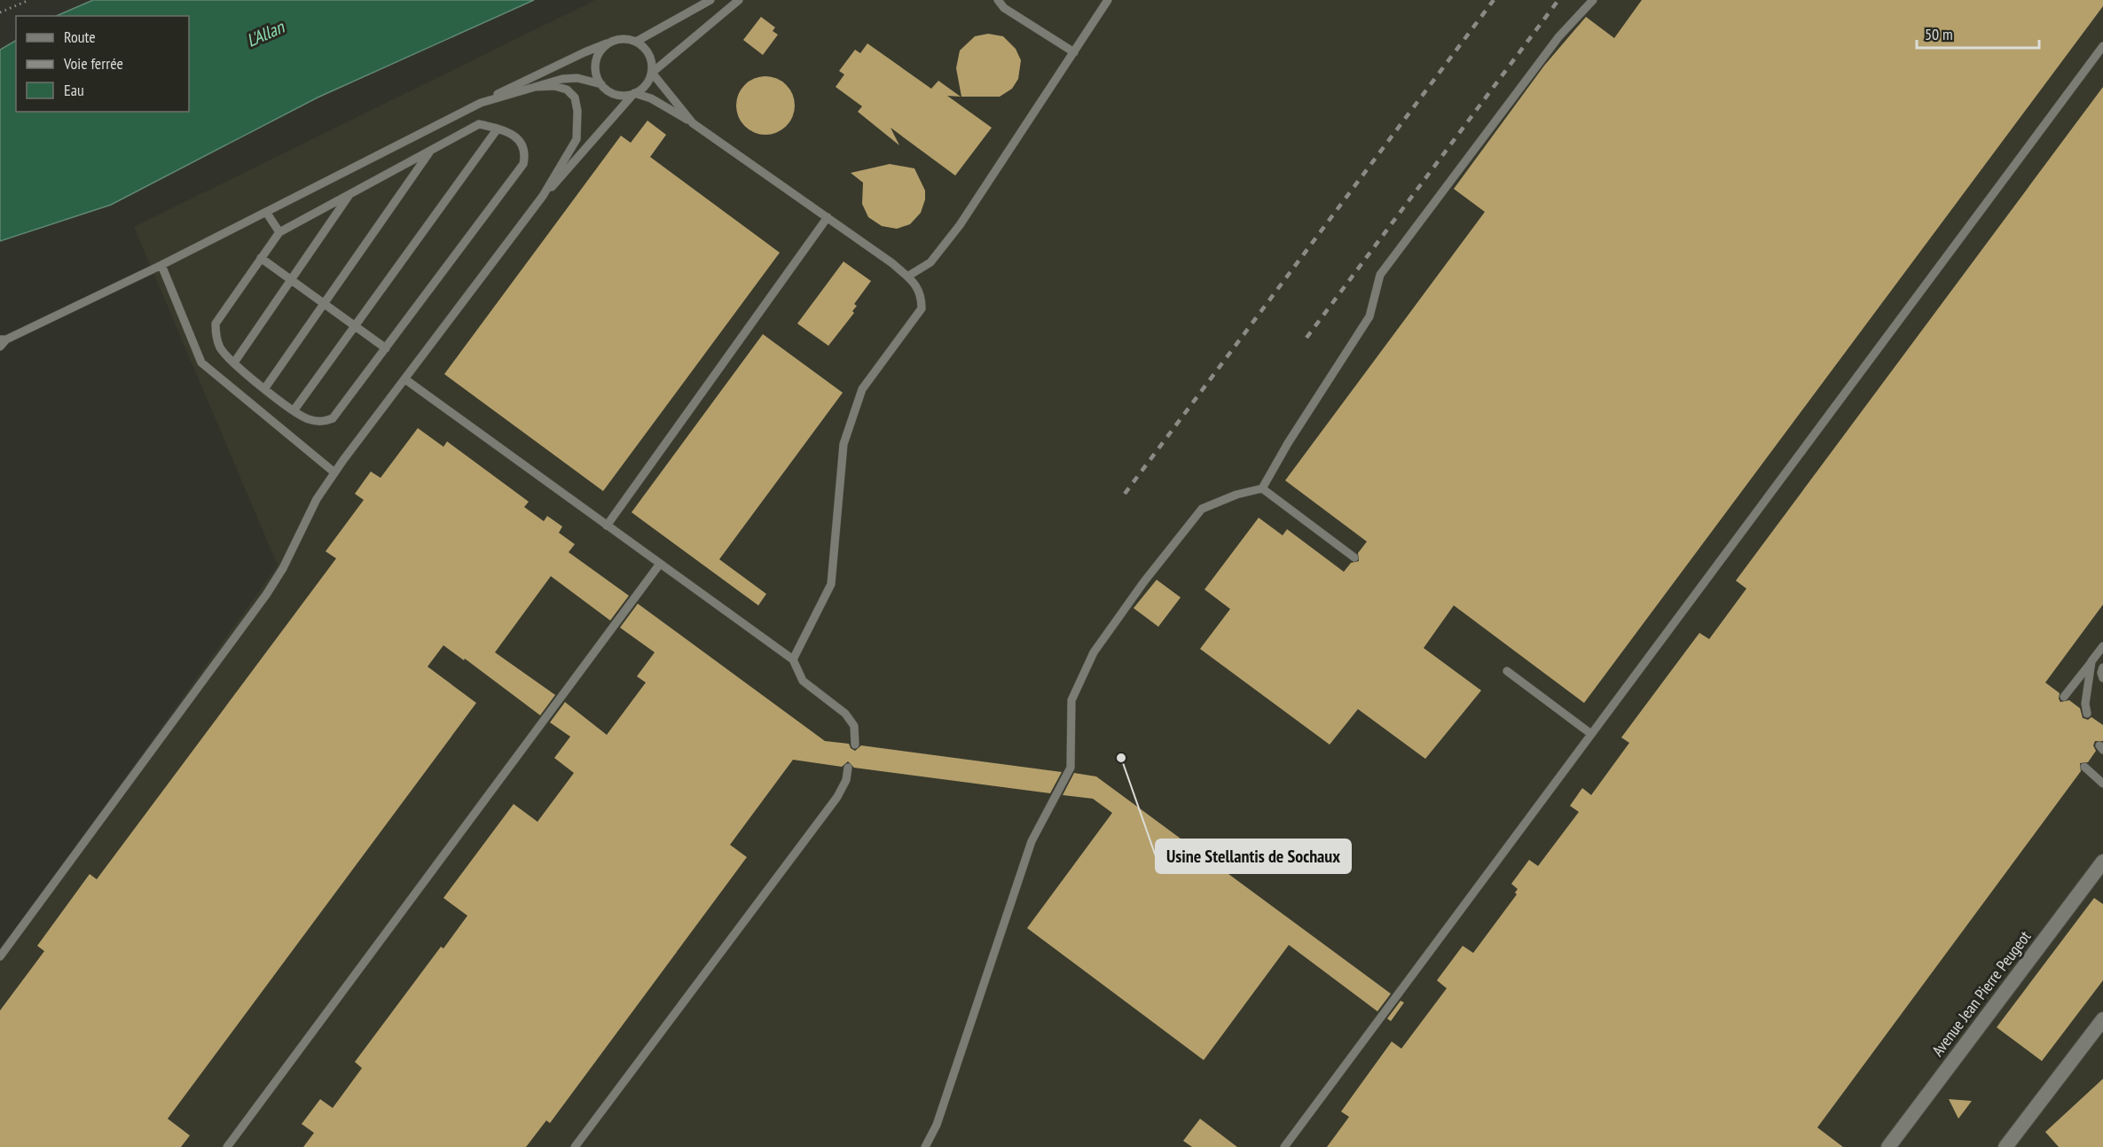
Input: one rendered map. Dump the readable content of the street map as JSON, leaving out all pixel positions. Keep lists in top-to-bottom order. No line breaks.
{"streets":{"street":["Avenue Jean Pierre Peugeot"]},"water":["L'Allan"],"places":["Usine Stellantis de Sochaux"],"legend":["Route","Voie ferrée","Eau"],"scale_bar":"50 m"}
